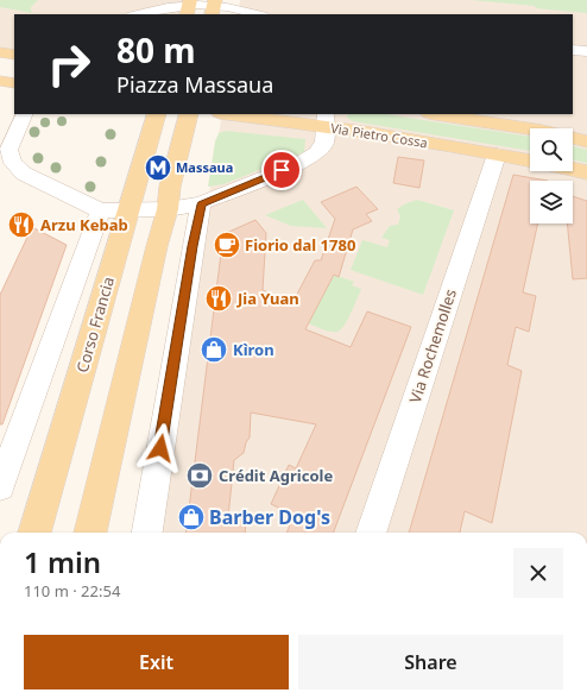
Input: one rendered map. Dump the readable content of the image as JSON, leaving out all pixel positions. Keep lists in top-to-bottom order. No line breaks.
{"streets":{"main road":["Via Pietro Cossa","Corso Francia"],"street":["Via Rochemolles"]},"crossings":[["Via Pietro Cossa","Via Rochemolles"]],"places":{"metro station":["Massaua"],"restaurant":["Arzu Kebab","Jia Yuan"],"cafe":["Fiorio dal 1780"],"shop":["Kìron","Barber Dog's"],"bank":["Crédit Agricole"]},"page":{"turn":["80 m","Piazza Massaua"],"heading":["1 min","110 m · 22:54"],"buttons":["Exit","Share"]}}
